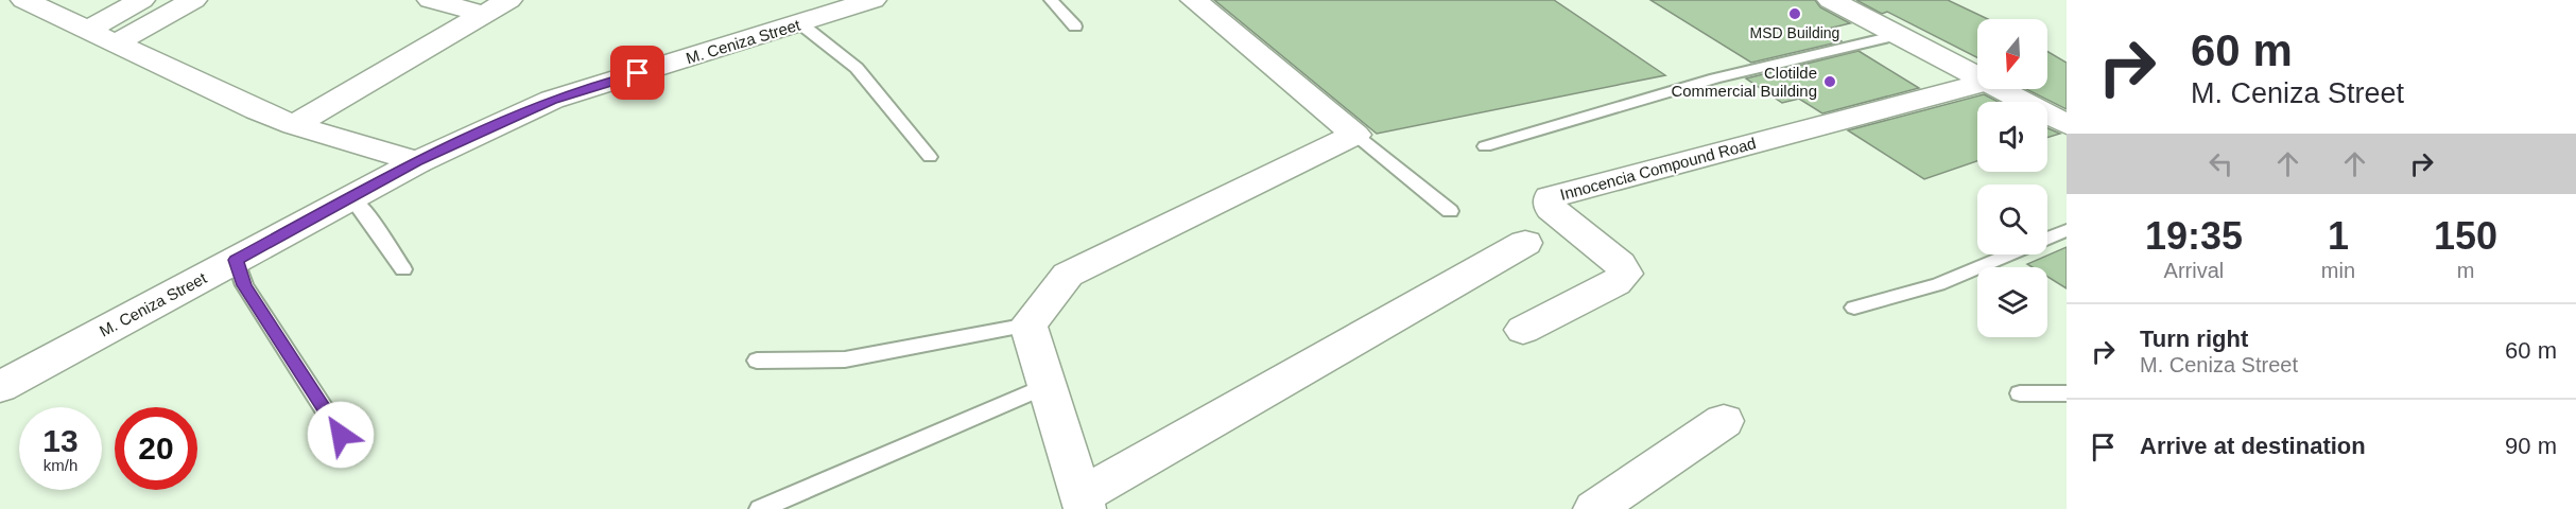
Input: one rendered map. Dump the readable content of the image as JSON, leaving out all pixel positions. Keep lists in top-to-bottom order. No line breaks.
{"streets":{"street":["M. Ceniza Street","Innocencia Compound Road"]},"places":["MSD Building","Clotilde Commercial Building"],"north":"bottom","page":{"turn":["60 m","M. Ceniza Street"],"eta":["19:35","Arrival","1","min","150","m"],"list":[{"name":"Turn right","note":"M. Ceniza Street","value":"60 m"},{"name":"Arrive at destination","value":"90 m"}],"speed":"13 km/h","limit":"20"}}
